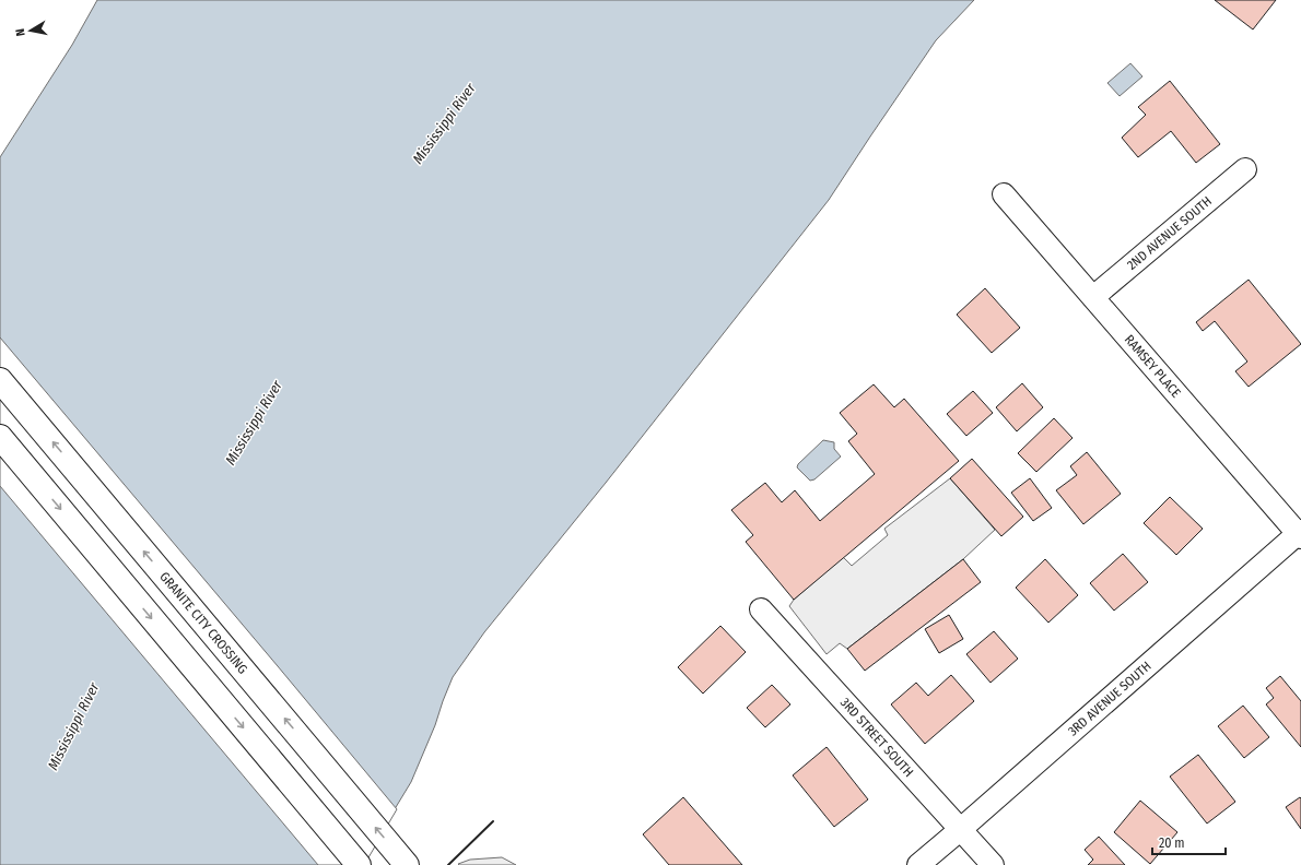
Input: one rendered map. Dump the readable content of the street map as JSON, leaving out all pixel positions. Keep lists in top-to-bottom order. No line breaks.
{"streets":{"highway":["GRANITE CITY CROSSING"],"street":["2ND AVENUE SOUTH","RAMSEY PLACE","3RD AVENUE SOUTH","3RD STREET SOUTH"]},"crossings":[["2ND AVENUE SOUTH","RAMSEY PLACE"],["RAMSEY PLACE","3RD AVENUE SOUTH"],["3RD AVENUE SOUTH","3RD STREET SOUTH"]],"water":["Mississippi River"],"scale_bar":"20 m","north":"left"}
